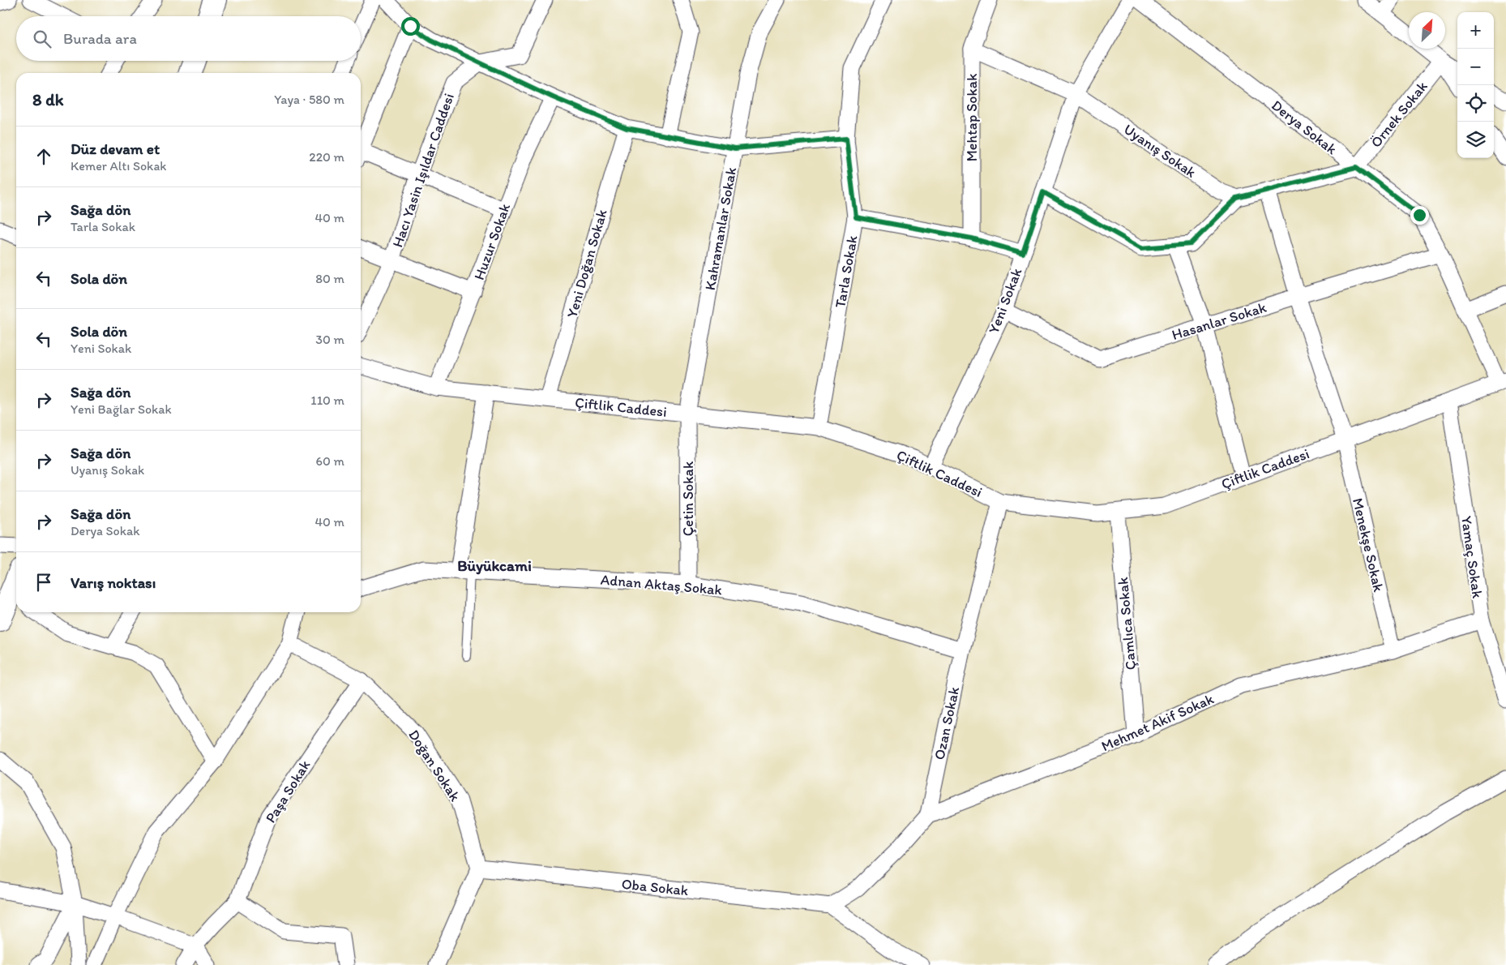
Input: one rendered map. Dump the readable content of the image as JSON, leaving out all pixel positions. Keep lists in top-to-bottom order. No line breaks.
{"streets":{"street":["Örnek Sokak","Mehtap Sokak","Derya Sokak","Uyanış Sokak","Hacı Yasin Işıldar Caddesi","Kahramanlar Sokak","Huzur Sokak","Yeni Doğan Sokak","Tarla Sokak","Yeni Sokak","Hasanlar Sokak","Çiftlik Caddesi","Çetin Sokak","Menekşe Sokak","Yamaç Sokak","Adnan Aktaş Sokak","Çamlıca Sokak","Mehmet Akif Sokak","Ozan Sokak","Doğan Sokak","Paşa Sokak","Oba Sokak"]},"crossings":[["Örnek Sokak","Derya Sokak"],["Mehtap Sokak","Uyanış Sokak"],["Derya Sokak","Hasanlar Sokak"],["Derya Sokak","Çiftlik Caddesi"],["Uyanış Sokak","Yeni Sokak"],["Kahramanlar Sokak","Çiftlik Caddesi"],["Kahramanlar Sokak","Çetin Sokak"],["Huzur Sokak","Çiftlik Caddesi"],["Yeni Doğan Sokak","Çiftlik Caddesi"],["Tarla Sokak","Çiftlik Caddesi"],["Yeni Sokak","Hasanlar Sokak"],["Yeni Sokak","Çiftlik Caddesi"],["Hasanlar Sokak","Menekşe Sokak"],["Çiftlik Caddesi","Çetin Sokak"],["Çiftlik Caddesi","Menekşe Sokak"],["Çiftlik Caddesi","Yamaç Sokak"],["Çiftlik Caddesi","Çamlıca Sokak"],["Çiftlik Caddesi","Ozan Sokak"],["Çetin Sokak","Adnan Aktaş Sokak"],["Menekşe Sokak","Mehmet Akif Sokak"],["Adnan Aktaş Sokak","Ozan Sokak"],["Çamlıca Sokak","Mehmet Akif Sokak"],["Mehmet Akif Sokak","Ozan Sokak"],["Ozan Sokak","Oba Sokak"],["Doğan Sokak","Paşa Sokak"],["Doğan Sokak","Oba Sokak"]],"districts":["Büyükcami"],"north":"top right","page":{"map_buttons":["+","−"],"search":"Burada ara","heading":["8 dk","Yaya · 580 m"],"list":[["Düz devam et","Kemer Altı Sokak","220 m"],["Sağa dön","Tarla Sokak","40 m"],["Sola dön","80 m"],["Sola dön","Yeni Sokak","30 m"],["Sağa dön","Yeni Bağlar Sokak","110 m"],["Sağa dön","Uyanış Sokak","60 m"],["Sağa dön","Derya Sokak","40 m"],"Varış noktası"]}}
